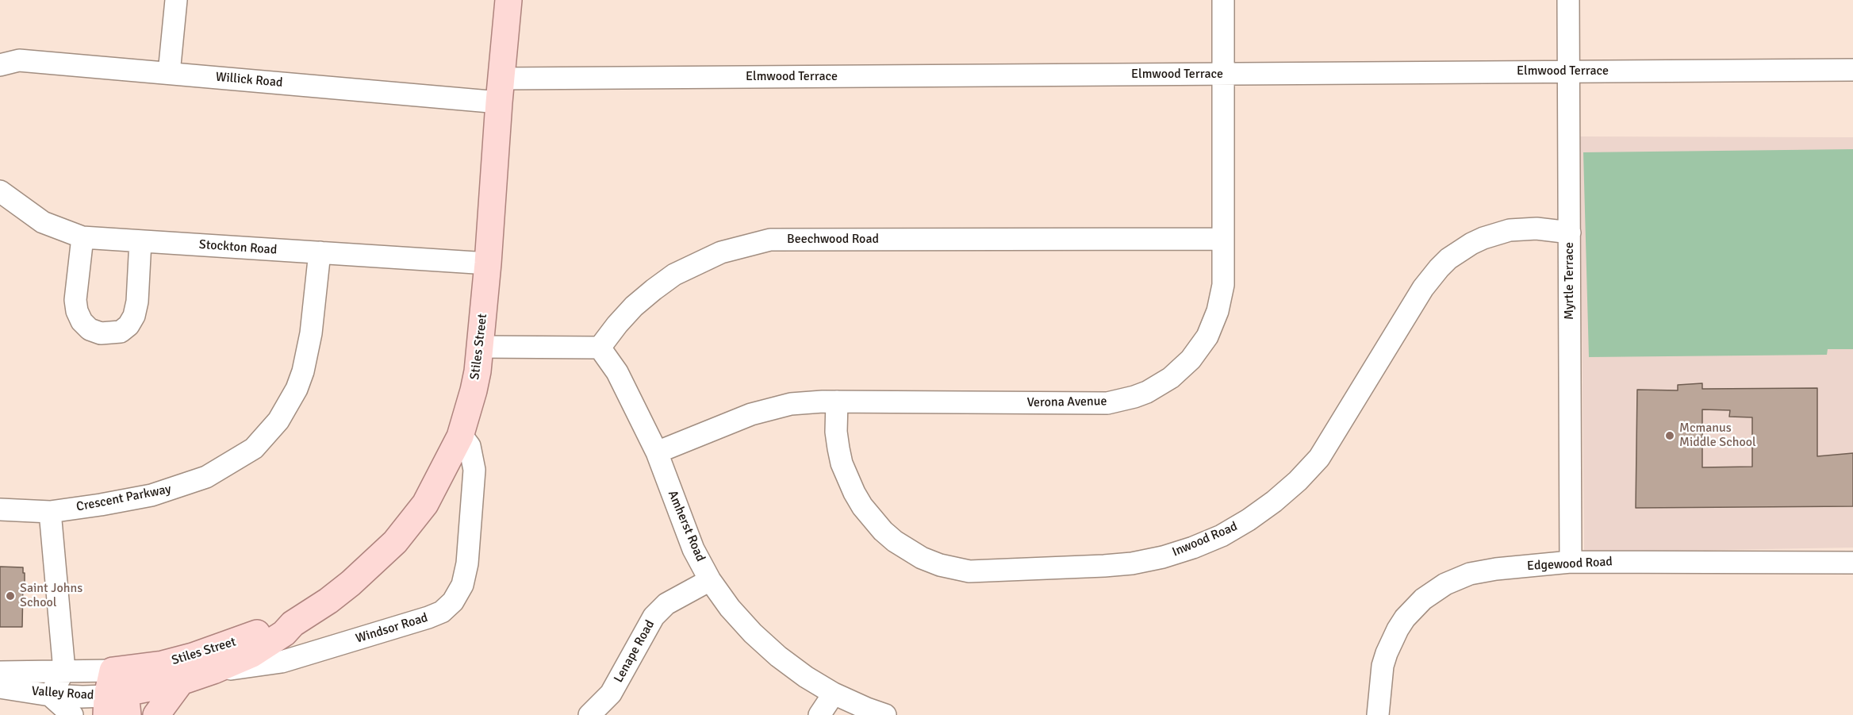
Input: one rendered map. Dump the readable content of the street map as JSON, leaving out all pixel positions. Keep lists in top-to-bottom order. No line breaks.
{"streets":{"main road":["Stiles Street"],"street":["Elmwood Terrace","Willick Road","Beechwood Road","Stockton Road","Myrtle Terrace","Verona Avenue","Crescent Parkway","Amherst Road","Inwood Road","Edgewood Road","Windsor Road","Lenape Road","Valley Road"]},"crossings":[["Elmwood Terrace","Willick Road"],["Elmwood Terrace","Myrtle Terrace"],["Elmwood Terrace","Stiles Street"],["Elmwood Terrace","Verona Avenue"],["Willick Road","Stiles Street"],["Beechwood Road","Verona Avenue"],["Beechwood Road","Amherst Road"],["Stockton Road","Stiles Street"],["Stockton Road","Crescent Parkway"],["Myrtle Terrace","Inwood Road"],["Myrtle Terrace","Edgewood Road"],["Stiles Street","Windsor Road"],["Stiles Street","Valley Road"],["Verona Avenue","Amherst Road"],["Verona Avenue","Inwood Road"],["Amherst Road","Lenape Road"]],"places":["Mcmanus Middle School","Saint Johns School"]}
